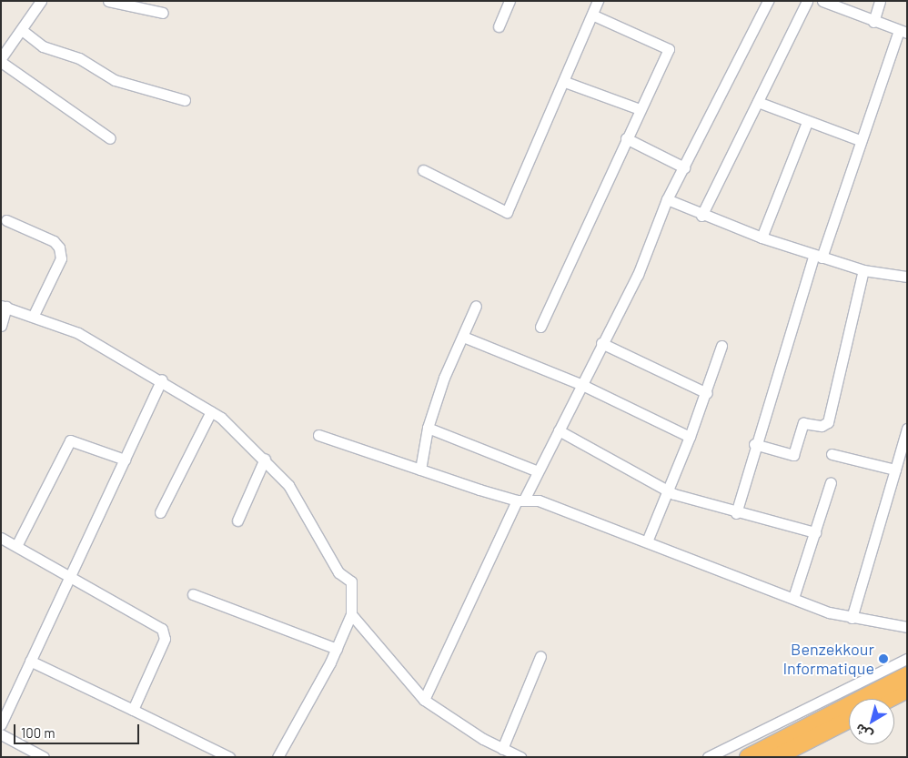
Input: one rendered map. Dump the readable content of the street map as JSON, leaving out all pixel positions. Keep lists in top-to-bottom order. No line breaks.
{"places":["Benzekkour Informatique"],"scale_bar":"100 m","north":"bottom left"}
